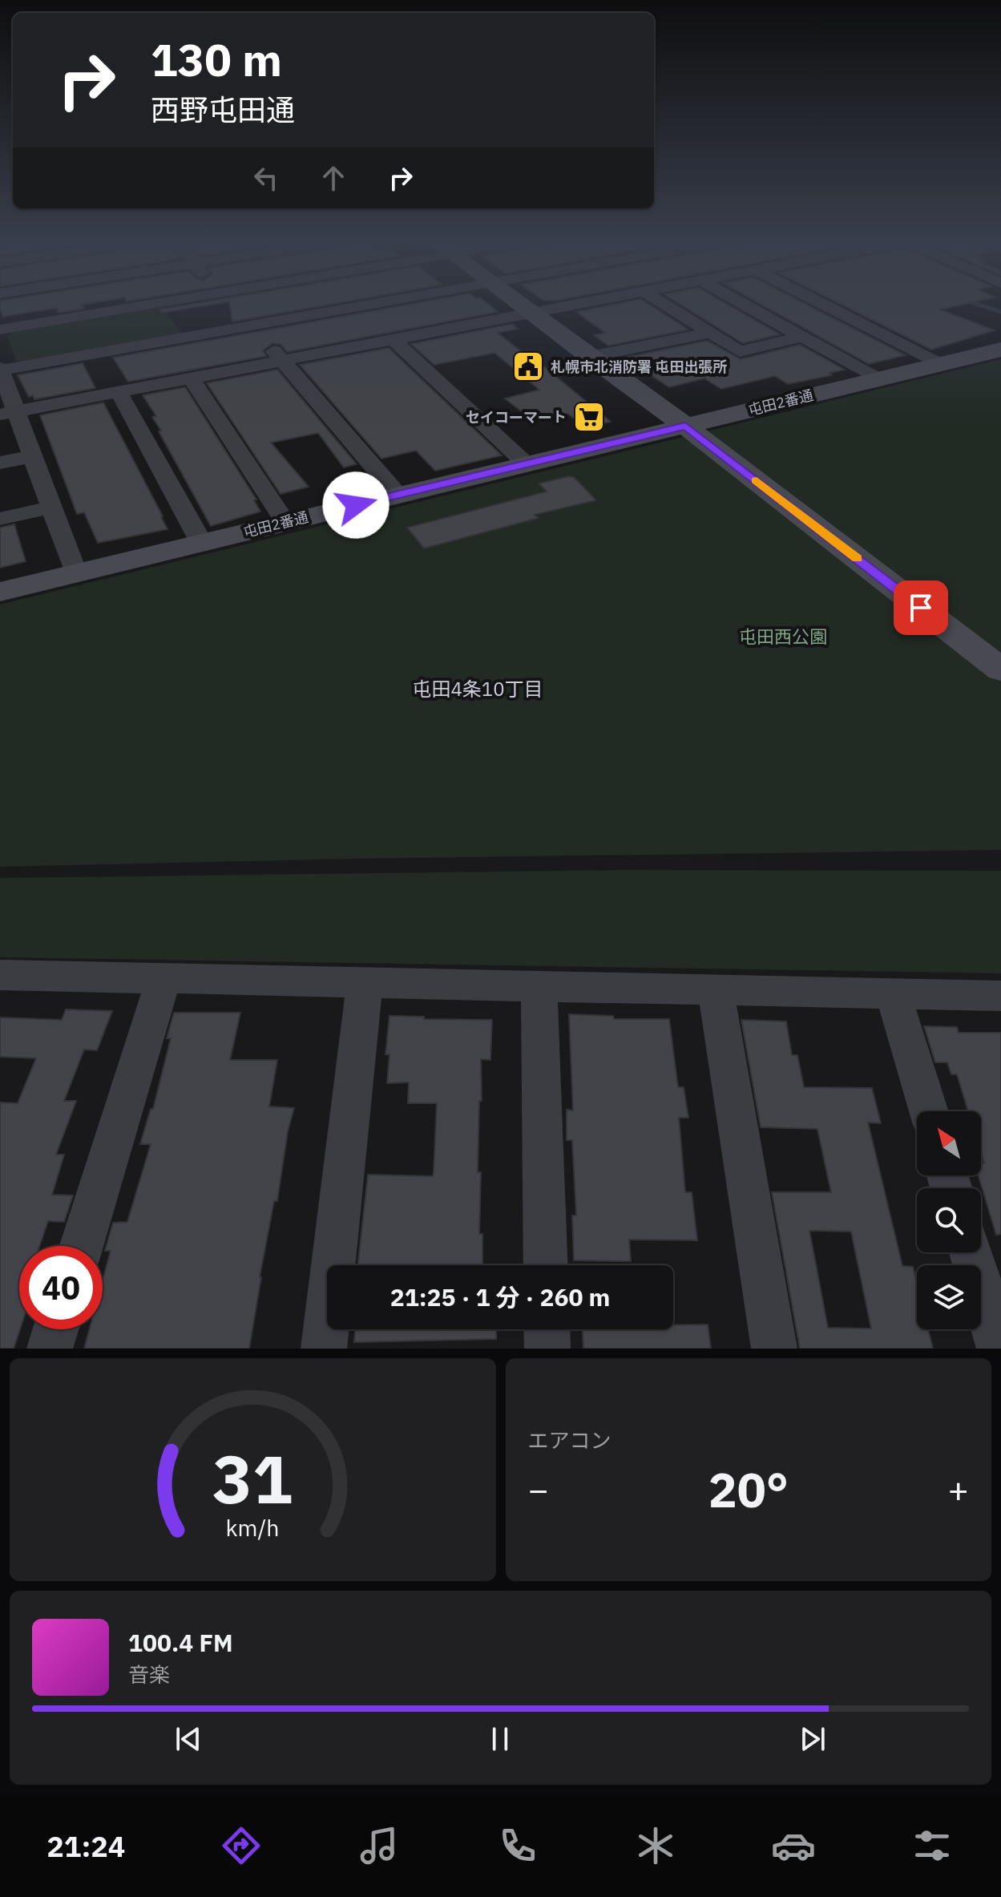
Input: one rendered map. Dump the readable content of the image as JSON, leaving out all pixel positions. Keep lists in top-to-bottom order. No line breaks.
{"streets":{"street":["屯田2番通"]},"districts":["屯田4条10丁目"],"parks":["屯田西公園"],"places":{"public building":["札幌市北消防署 屯田出張所"],"supermarket":["セイコーマート"]},"north":"top left","page":{"turn":["130 m","西野屯田通"],"limit":"40","trip":"21:25 · 1 分 · 260 m","tile":"エアコン","heat":["−","20°","+"],"song":["100.4 FM","音楽"],"tabs":"21:24","gauge":["31","km/h"]}}
